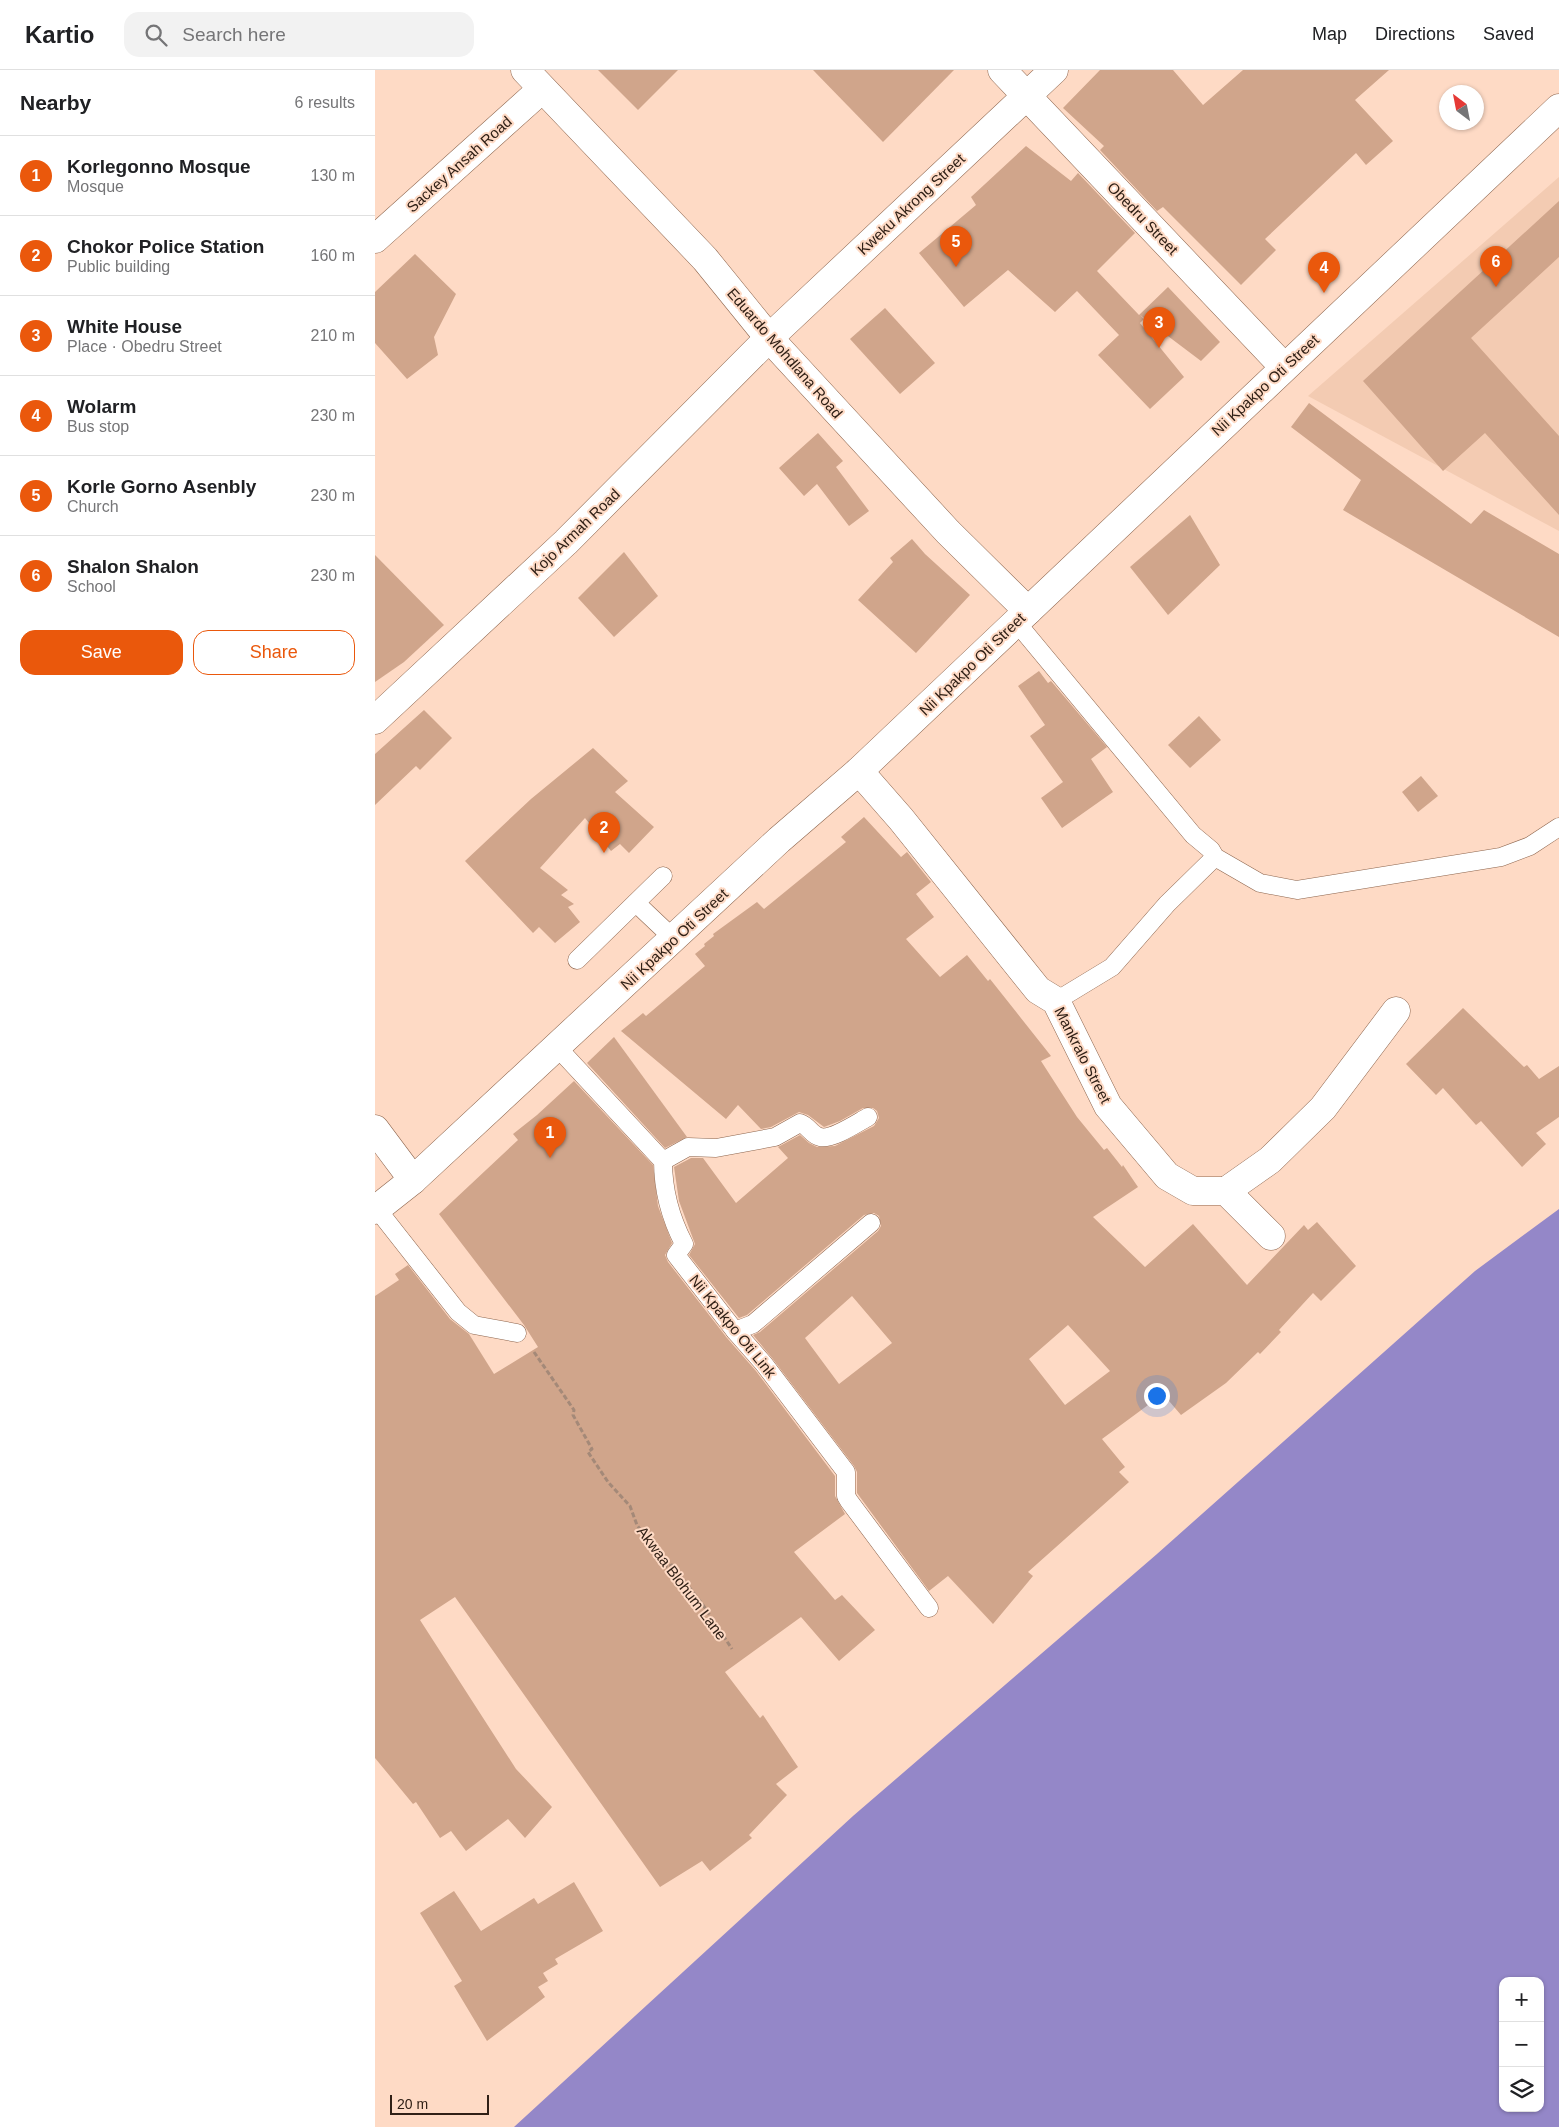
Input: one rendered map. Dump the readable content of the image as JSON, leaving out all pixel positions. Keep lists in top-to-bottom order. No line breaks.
{"streets":{"street":["Sackey Ansah Road","Kweku Akrong Street","Obedru Street","Eduardo Mohdlana Road","Nii Kpakpo Oti Street","Kojo Armah Road","Mankralo Street"],"lane":["Nii Kpakpo Oti Link"],"path":["Akwaa Blohum Lane"]},"crossings":[["Sackey Ansah Road","Eduardo Mohdlana Road"],["Kweku Akrong Street","Obedru Street"],["Kweku Akrong Street","Eduardo Mohdlana Road"],["Kweku Akrong Street","Kojo Armah Road"],["Obedru Street","Nii Kpakpo Oti Street"],["Eduardo Mohdlana Road","Nii Kpakpo Oti Street"],["Eduardo Mohdlana Road","Kojo Armah Road"],["Nii Kpakpo Oti Street","Mankralo Street"]],"scale_bar":"20 m","north":"top left","page":{"header":"Kartio","search":"Search here","nav":["Map","Directions","Saved"],"heading":["Nearby","6 results"],"list":[{"mark":"1","name":"Korlegonno Mosque","note":"Mosque","value":"130 m"},{"mark":"2","name":"Chokor Police Station","note":"Public building","value":"160 m"},{"mark":"3","name":"White House","note":"Place · Obedru Street","value":"210 m"},{"mark":"4","name":"Wolarm","note":"Bus stop","value":"230 m"},{"mark":"5","name":"Korle Gorno Asenbly","note":"Church","value":"230 m"},{"mark":"6","name":"Shalon Shalon","note":"School","value":"230 m"}],"pins":["5","6","4","3","2","1"],"buttons":["Save","Share"],"map_buttons":["+","−"],"scale":"20 m"}}
